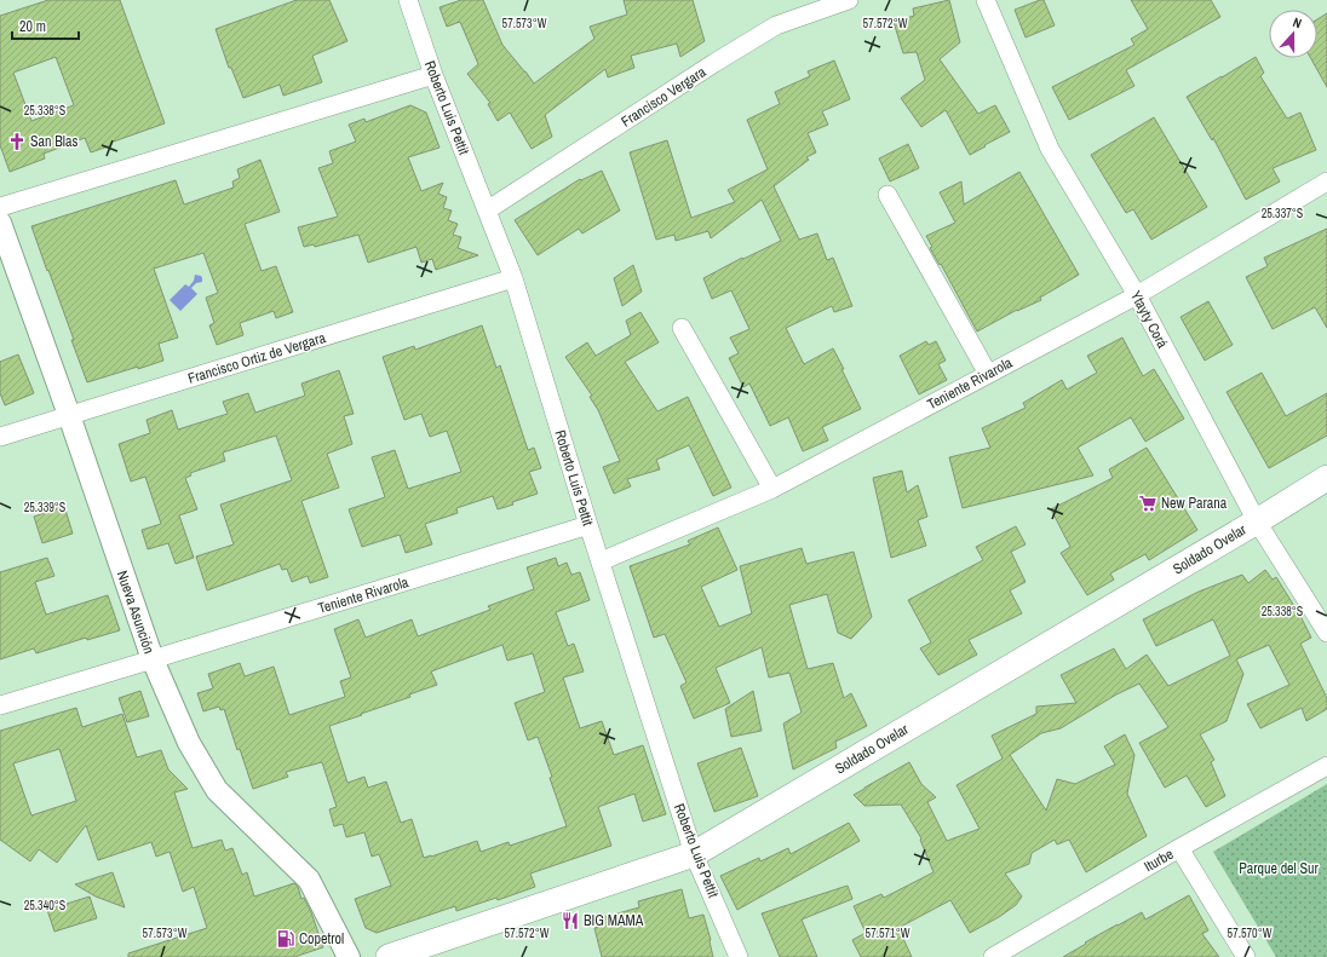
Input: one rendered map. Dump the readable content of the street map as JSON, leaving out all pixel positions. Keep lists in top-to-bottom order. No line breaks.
{"streets":{"main road":["Soldado Ovelar"],"street":["Francisco Vergara","Roberto Luis Pettit","Ytayty Corá","Francisco Ortiz de Vergara","Teniente Rivarola","Nueva Asunción","Iturbe"]},"crossings":[["Francisco Vergara","Roberto Luis Pettit"],["Roberto Luis Pettit","Francisco Ortiz de Vergara"],["Roberto Luis Pettit","Teniente Rivarola"],["Roberto Luis Pettit","Soldado Ovelar"],["Ytayty Corá","Teniente Rivarola"],["Ytayty Corá","Soldado Ovelar"],["Francisco Ortiz de Vergara","Nueva Asunción"],["Teniente Rivarola","Nueva Asunción"]],"parks":["Parque del Sur"],"places":{"church":["San Blas"],"supermarket":["New Parana"],"restaurant":["BIG MAMA"],"fuel station":["Copetrol"]},"scale_bar":"20 m","north":"top","coordinates":["57.573°W","57.572°W","25.338°S","25.337°S","25.339°S","25.340°S","57.571°W","57.570°W"]}
